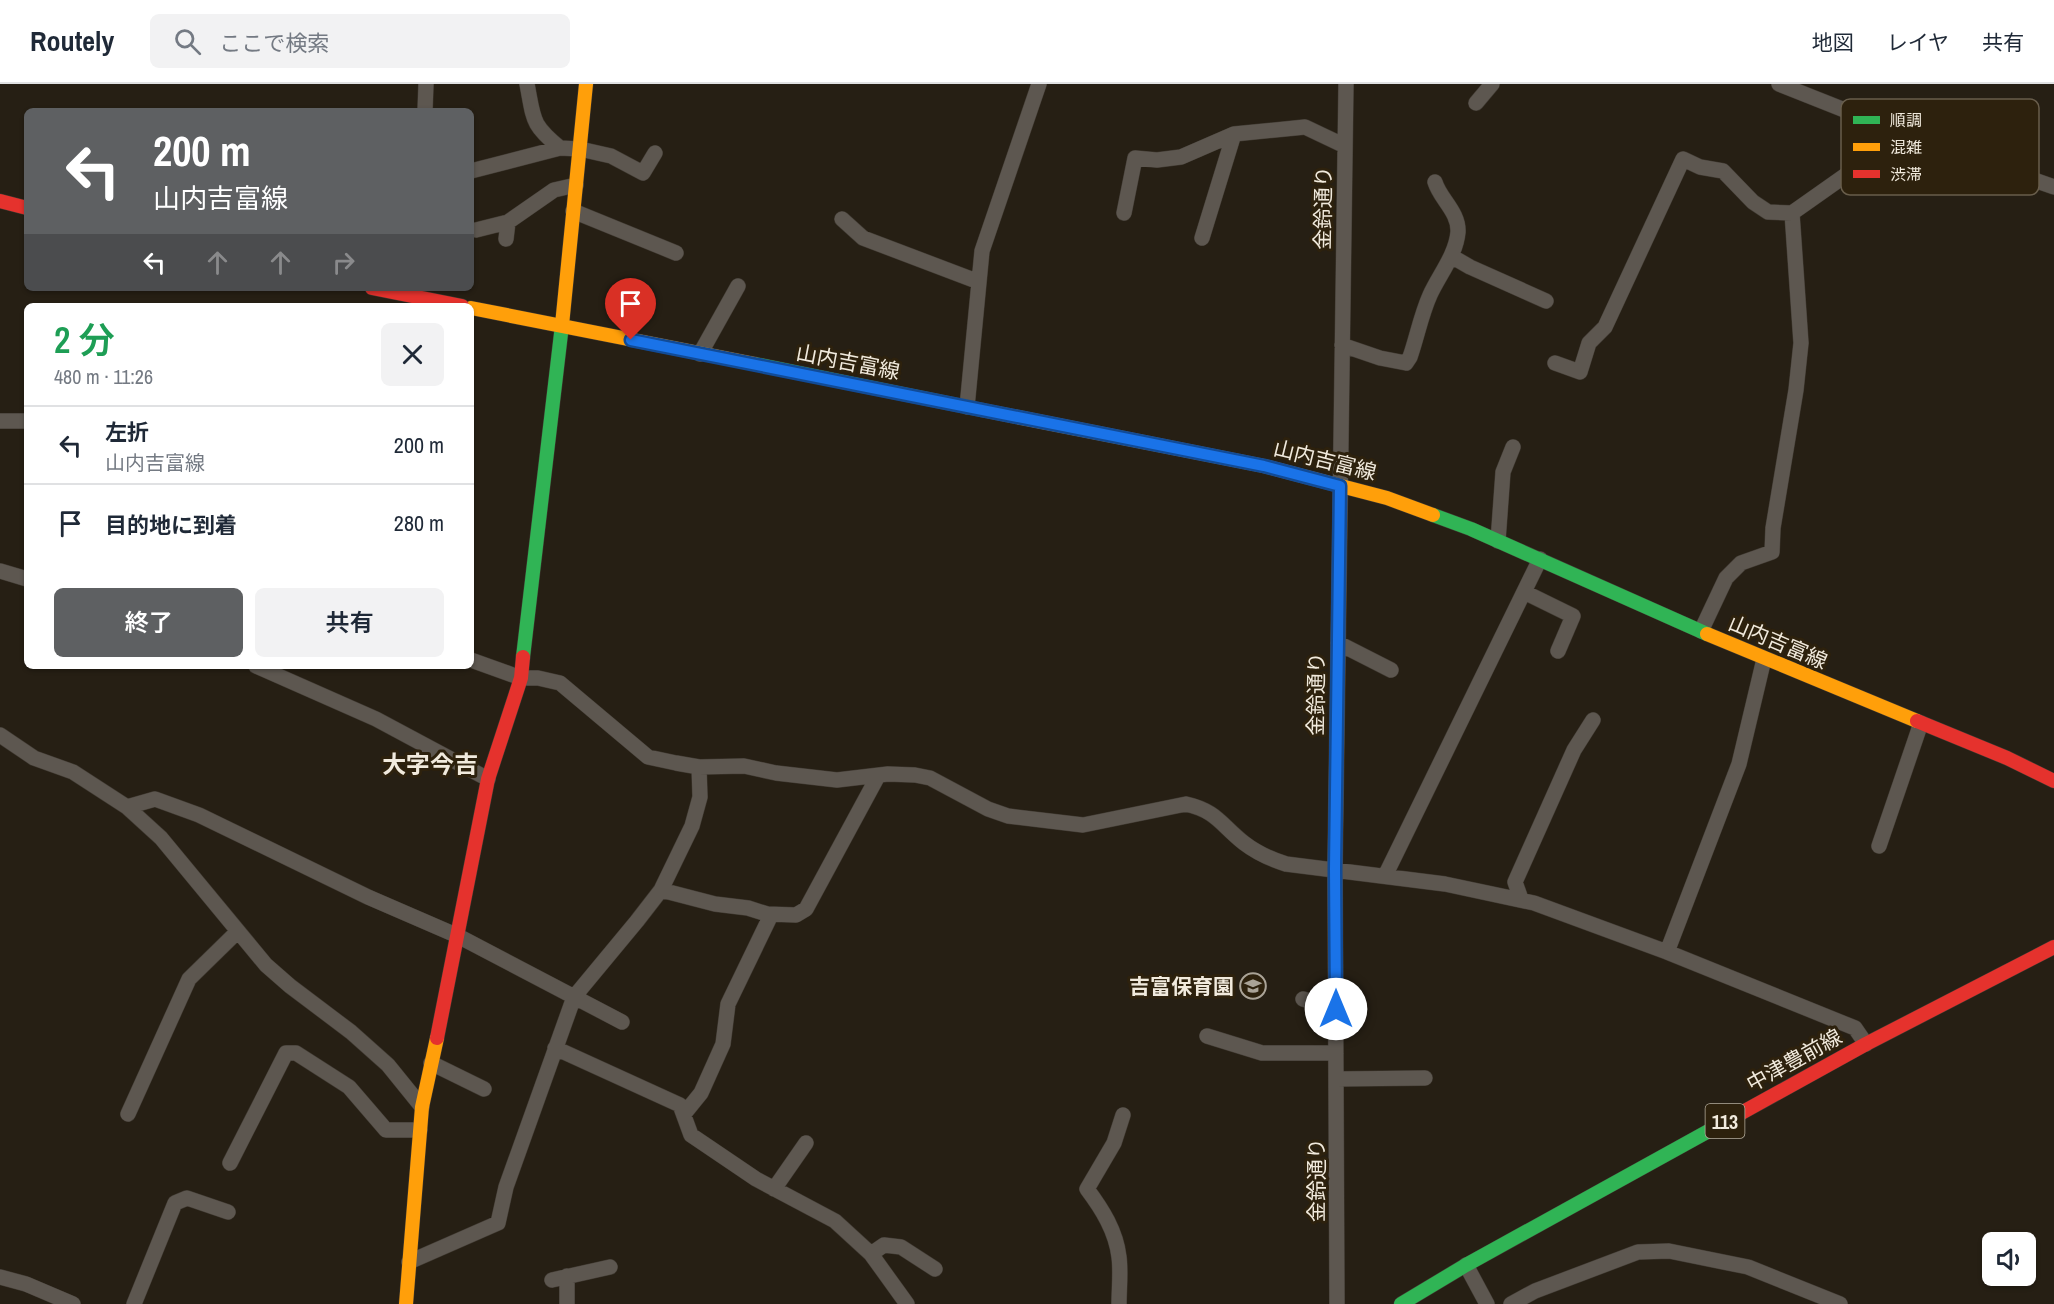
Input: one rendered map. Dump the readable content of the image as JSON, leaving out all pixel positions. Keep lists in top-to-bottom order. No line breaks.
{"streets":{"main road":["山内吉富線","中津豊前線","113"],"street":["金鈴通り"]},"crossings":[["金鈴通り","山内吉富線"]],"districts":["大字今吉"],"places":{"school or university":["吉富保育園"]},"legend":["順調","混雑","渋滞"],"page":{"header":"Routely","search":"ここで検索","nav":["地図","レイヤ","共有"],"turn":["200 m","山内吉富線"],"heading":["2 分","480 m · 11:26"],"list":[{"name":"左折","note":"山内吉富線","value":"200 m"},{"name":"目的地に到着","value":"280 m"}],"buttons":["終了","共有"]}}
